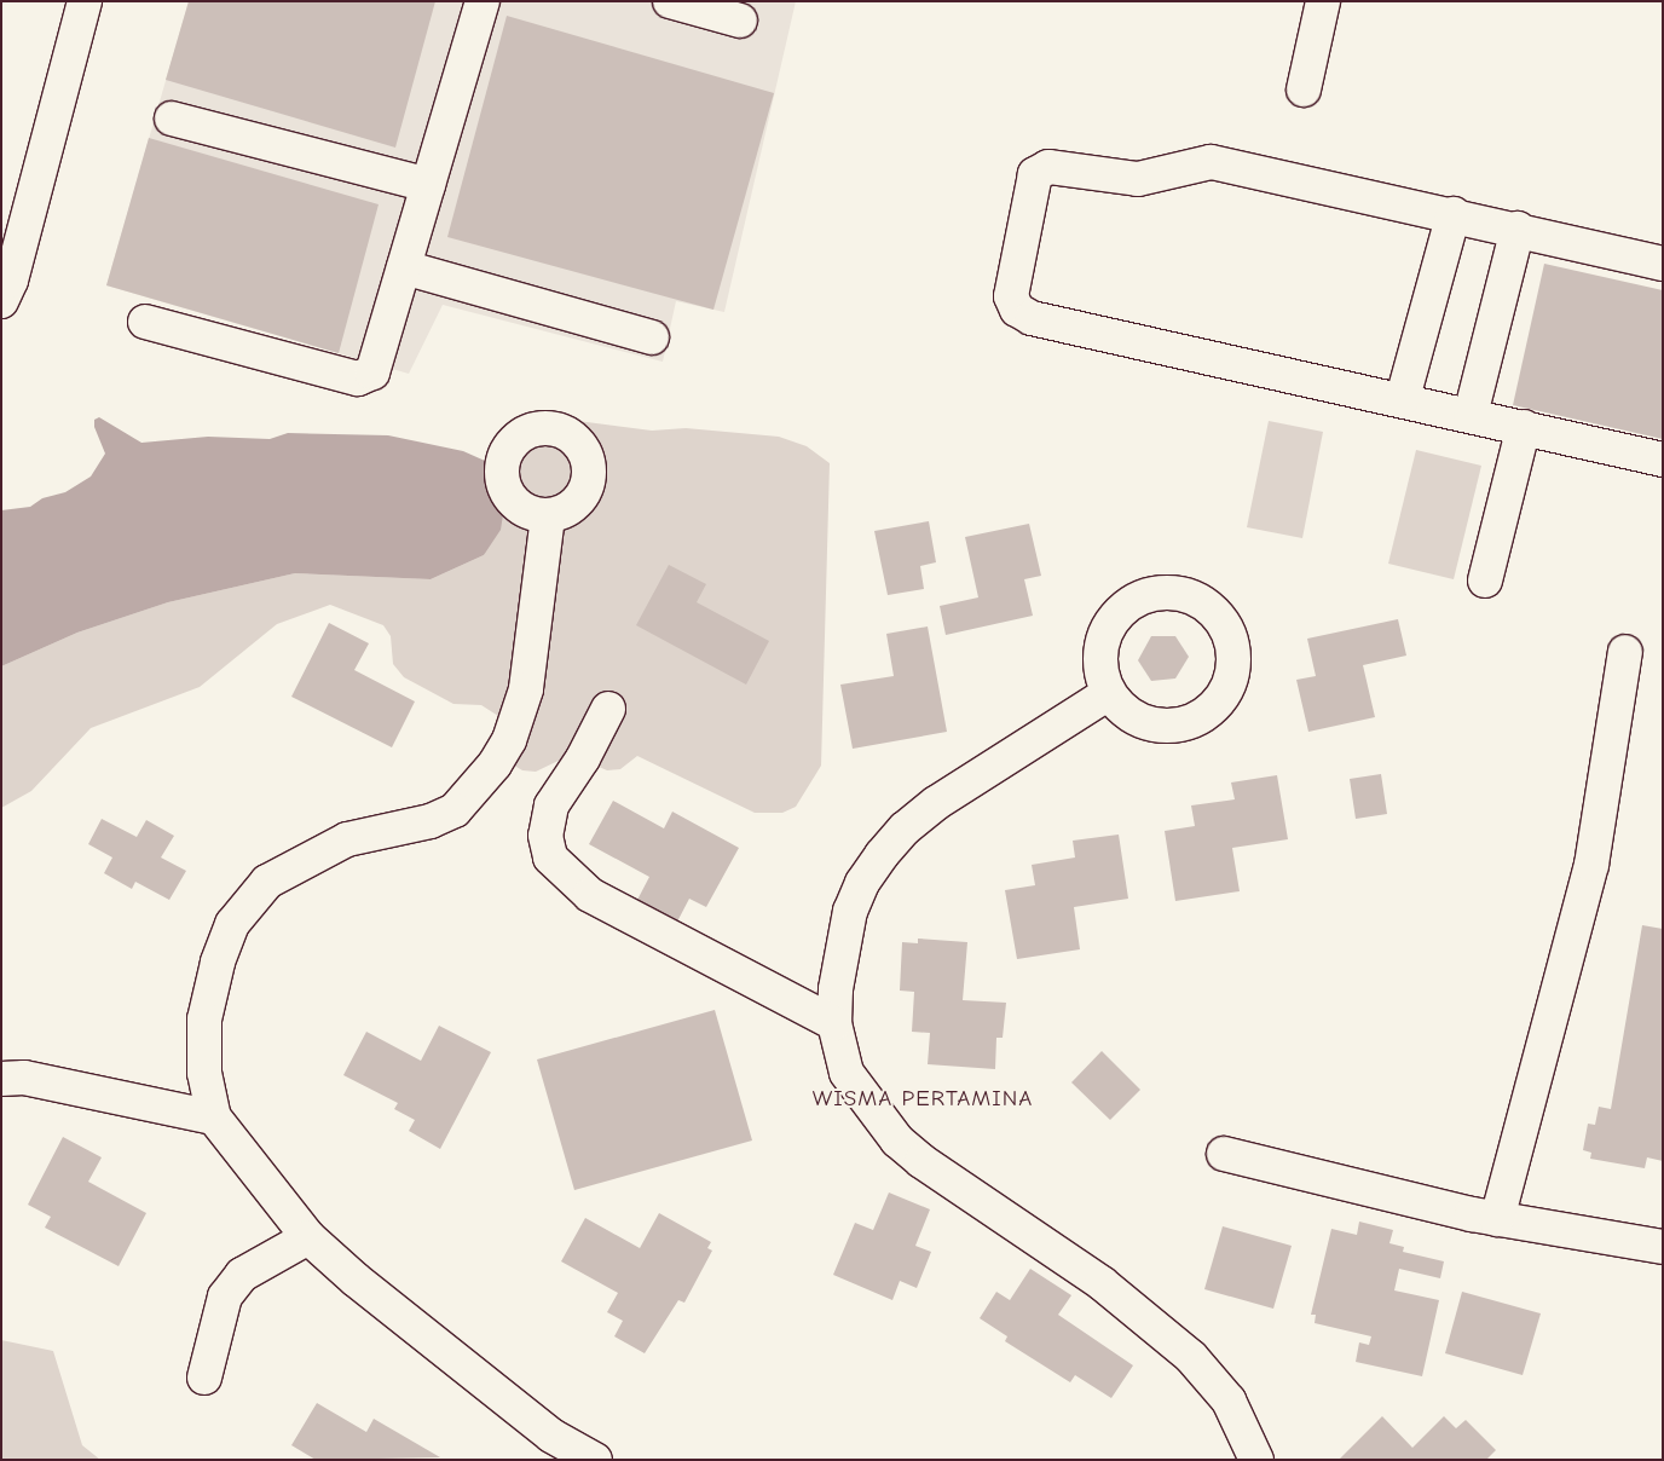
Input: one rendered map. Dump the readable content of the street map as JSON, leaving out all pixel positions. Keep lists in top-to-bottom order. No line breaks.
{"districts":["WISMA PERTAMINA"]}
